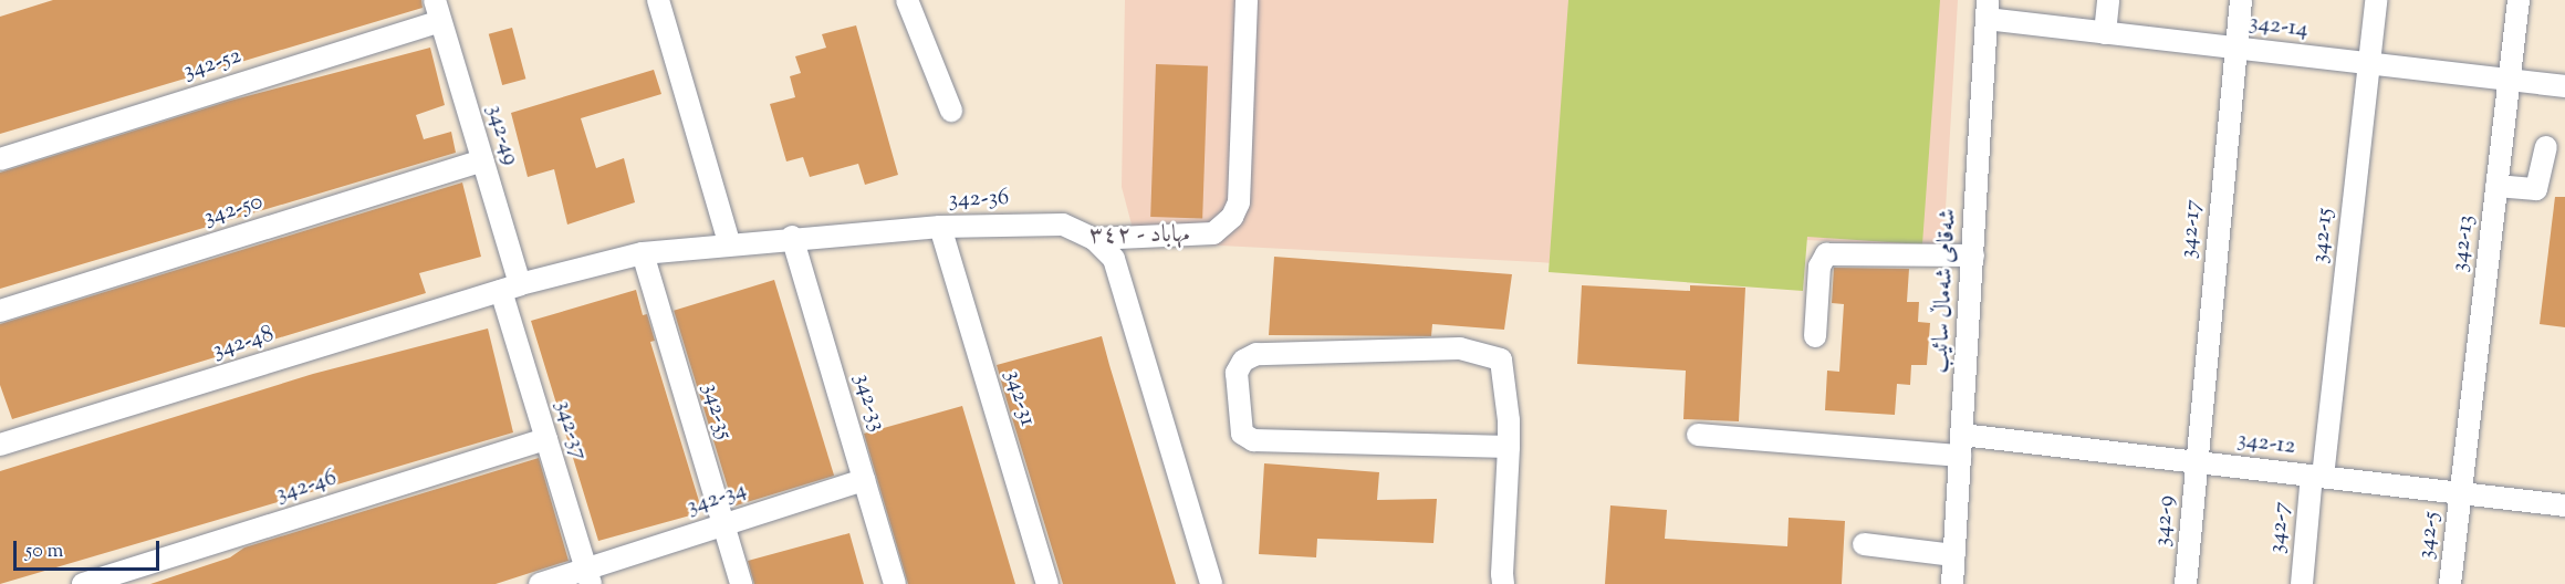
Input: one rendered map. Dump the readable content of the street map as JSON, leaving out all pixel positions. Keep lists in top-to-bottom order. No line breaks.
{"streets":{"street":["342-14","342-52","342-49","342-36","342-50","342-17","342-15","342-13","شەقامی شەماڵ سائیب","342-48","342-31","342-33","342-35","342-37","342-12","342-46","342-34","342-9","342-7","342-5"]},"crossings":[["342-14","342-17"],["342-14","342-15"],["342-14","342-13"],["342-14","شەقامی شەماڵ سائیب"],["342-52","342-49"],["342-49","342-36"],["342-49","342-50"],["342-49","342-48"],["342-49","342-37"],["342-36","342-48"],["342-36","342-31"],["342-36","342-33"],["342-36","342-35"],["342-36","342-37"],["342-17","342-12"],["342-17","342-9"],["342-15","342-12"],["342-15","342-7"],["342-13","342-12"],["342-13","342-5"],["شەقامی شەماڵ سائیب","342-12"],["342-48","342-37"],["342-33","342-34"],["342-35","342-34"],["342-37","342-46"],["342-37","342-34"],["342-12","342-9"],["342-12","342-7"],["342-12","342-5"]],"districts":["مهاباد - ٣٤٢"],"scale_bar":"50 m"}
